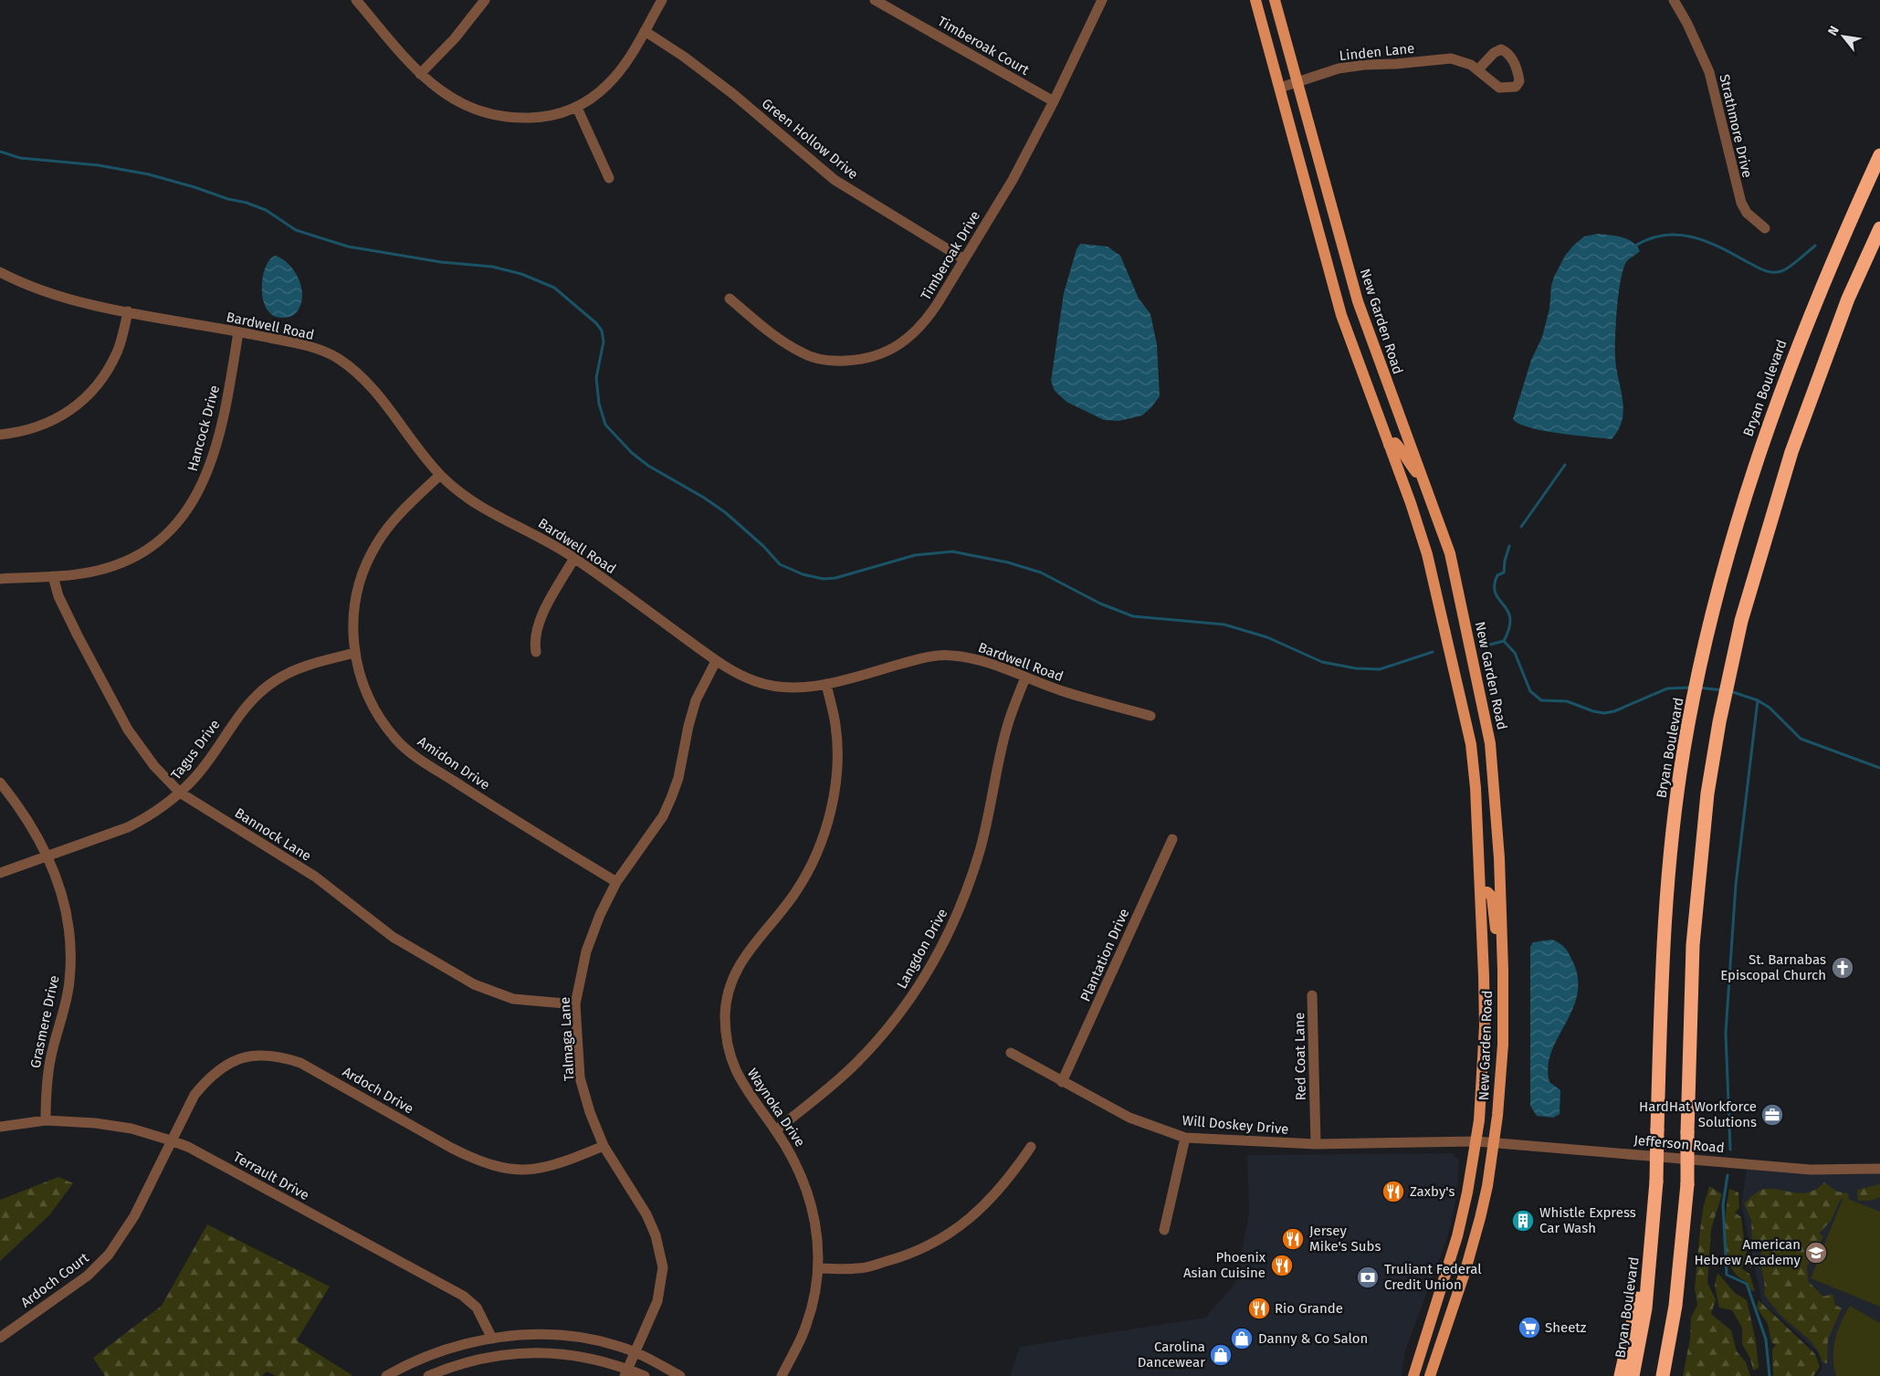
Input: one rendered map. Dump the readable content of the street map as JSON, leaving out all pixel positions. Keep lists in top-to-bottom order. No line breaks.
{"streets":{"highway":["Bryan Boulevard"],"main road":["New Garden Road"],"street":["Timberoak Court","Linden Lane","Strathmore Drive","Green Hollow Drive","Timberoak Drive","Bardwell Road","Hancock Drive","Tagus Drive","Amidon Drive","Bannock Lane","Langdon Drive","Plantation Drive","Grasmere Drive","Talmaga Lane","Red Coat Lane","Ardoch Drive","Waynoka Drive","Will Doskey Drive","Jefferson Road","Terrault Drive","Ardoch Court"]},"crossings":[["Timberoak Court","Timberoak Drive"],["Linden Lane","New Garden Road"],["Green Hollow Drive","Timberoak Drive"],["New Garden Road","Will Doskey Drive"],["New Garden Road","Jefferson Road"],["Bardwell Road","Hancock Drive"],["Bardwell Road","Amidon Drive"],["Bardwell Road","Langdon Drive"],["Bardwell Road","Talmaga Lane"],["Bardwell Road","Waynoka Drive"],["Hancock Drive","Bannock Lane"],["Tagus Drive","Amidon Drive"],["Tagus Drive","Bannock Lane"],["Tagus Drive","Grasmere Drive"],["Amidon Drive","Talmaga Lane"],["Bannock Lane","Talmaga Lane"],["Langdon Drive","Waynoka Drive"],["Plantation Drive","Will Doskey Drive"],["Grasmere Drive","Terrault Drive"],["Talmaga Lane","Ardoch Drive"],["Red Coat Lane","Will Doskey Drive"],["Ardoch Drive","Terrault Drive"],["Ardoch Drive","Ardoch Court"],["Will Doskey Drive","Jefferson Road"],["Terrault Drive","Ardoch Court"]],"places":{"church":["St. Barnabas Episcopal Church"],"office":["HardHat Workforce Solutions"],"restaurant":["Zaxby's","Jersey Mike's Subs","Phoenix Asian Cuisine","Rio Grande"],"building":["Whistle Express Car Wash"],"school or university":["American Hebrew Academy"],"bank":["Truliant Federal Credit Union"],"supermarket":["Sheetz"],"shop":["Danny & Co Salon","Carolina Dancewear"]},"north":"top left"}
